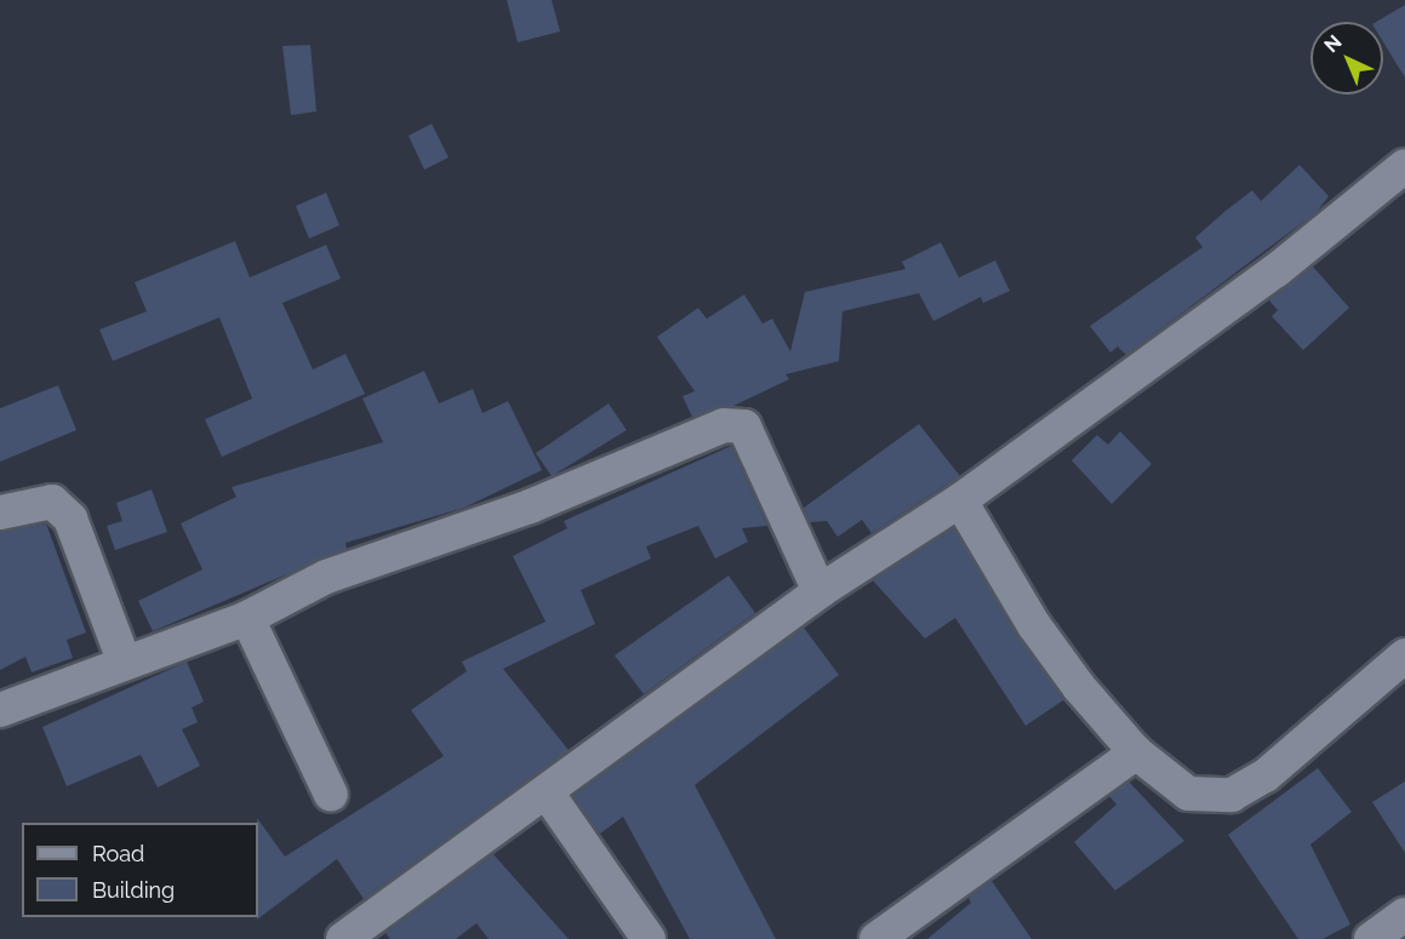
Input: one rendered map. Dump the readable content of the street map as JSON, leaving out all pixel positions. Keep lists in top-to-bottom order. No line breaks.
{"legend":["Road","Building"],"north":"top left"}
